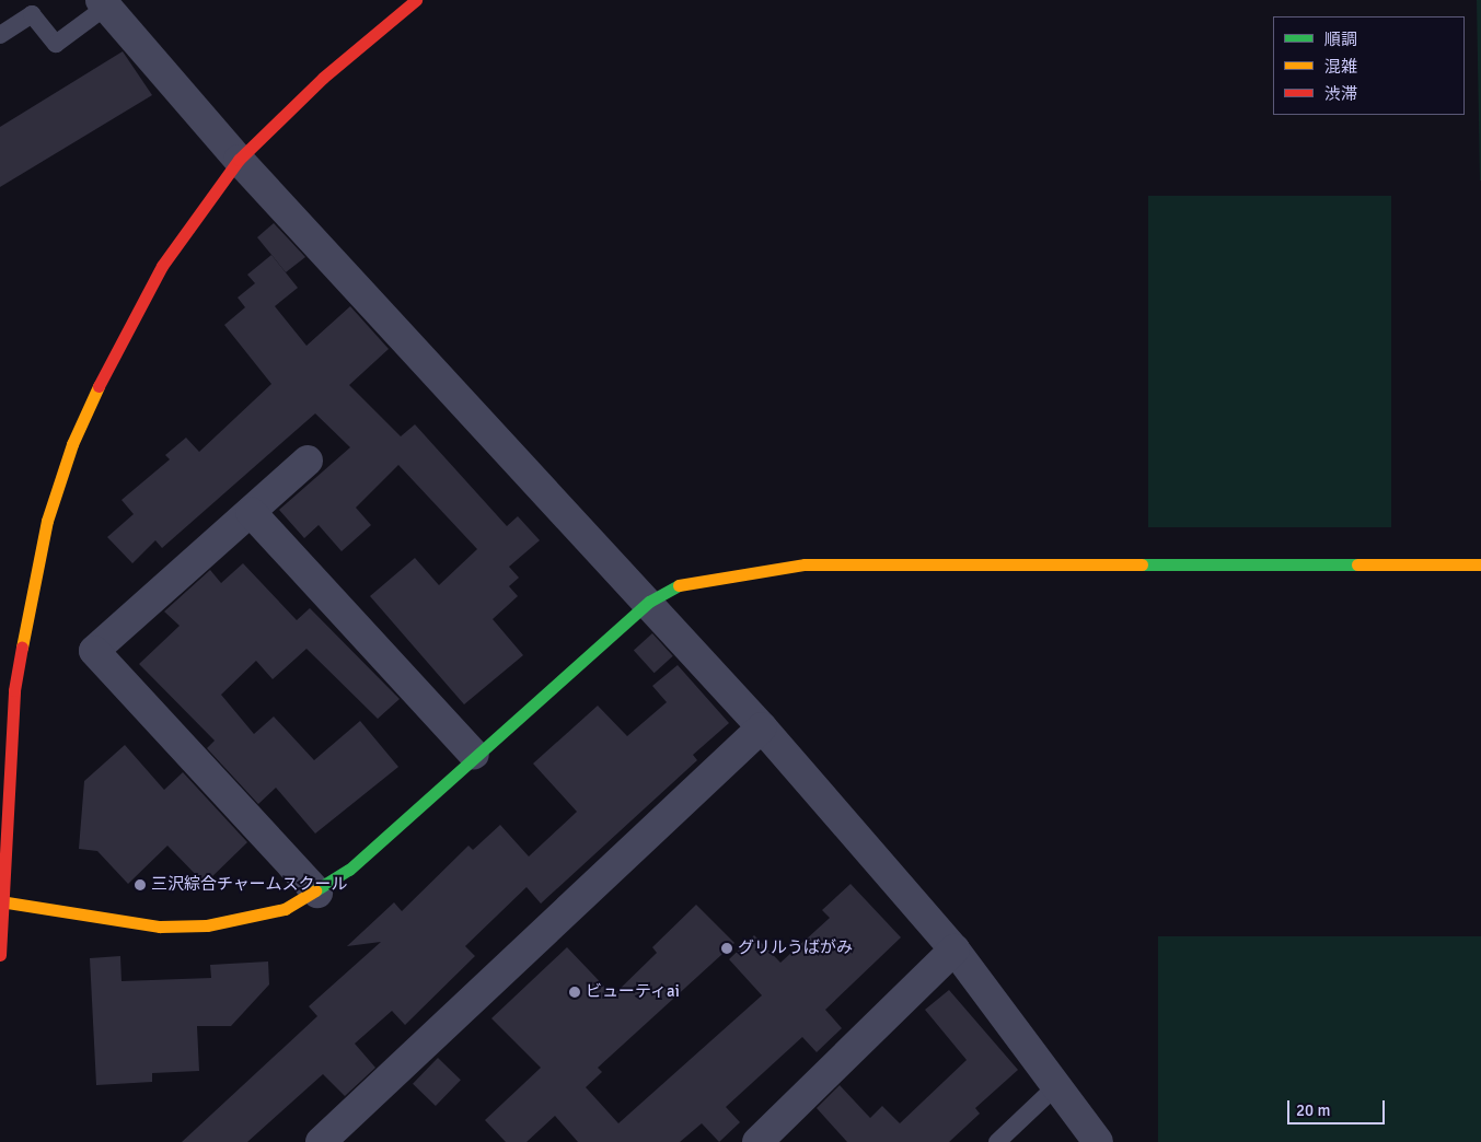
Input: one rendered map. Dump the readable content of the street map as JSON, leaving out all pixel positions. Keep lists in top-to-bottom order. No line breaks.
{"places":["三沢綜合チャームスクール","グリルうばがみ","ビューティai"],"legend":["順調","混雑","渋滞"],"scale_bar":"20 m"}
